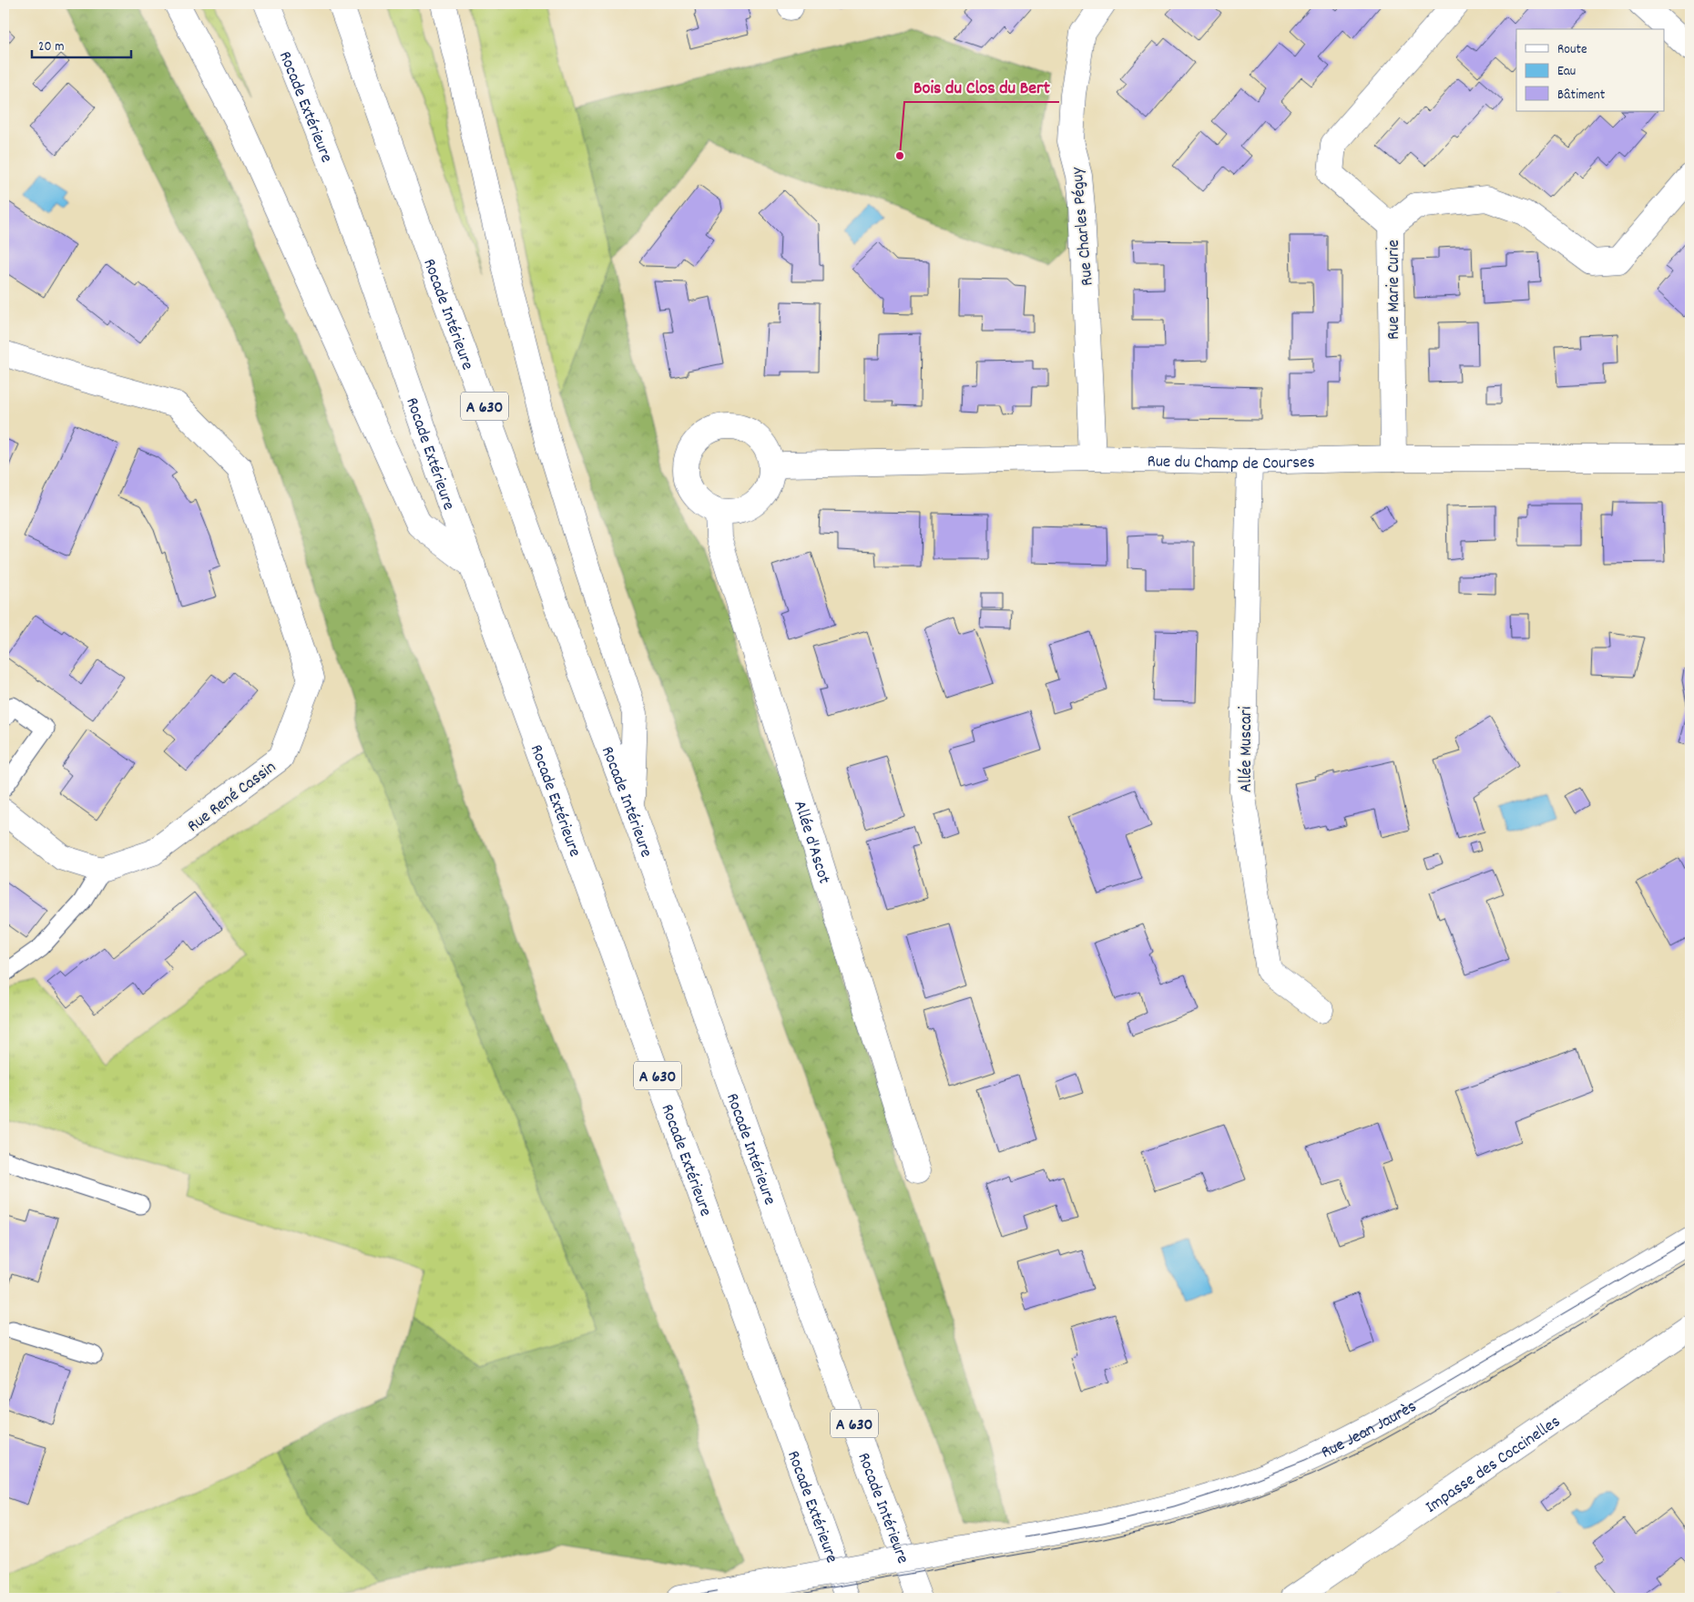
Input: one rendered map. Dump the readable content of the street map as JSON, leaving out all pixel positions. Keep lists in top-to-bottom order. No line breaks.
{"streets":{"main road":["Rocade Extérieure","Rue Charles Péguy","Rue Marie Curie","Rocade Intérieure","A 630","Rue du Champ de Courses","Allée Muscari","Rue René Cassin","Allée d'Ascot","Rue Jean Jaurès","Impasse des Coccinelles"]},"crossings":[["Rue Charles Péguy","Rue du Champ de Courses"],["Rue Marie Curie","Rue du Champ de Courses"],["Rue du Champ de Courses","Allée Muscari"],["Rue du Champ de Courses","Allée d'Ascot"]],"places":["Bois du Clos du Bert"],"legend":["Route","Eau","Bâtiment"],"scale_bar":"20 m"}
